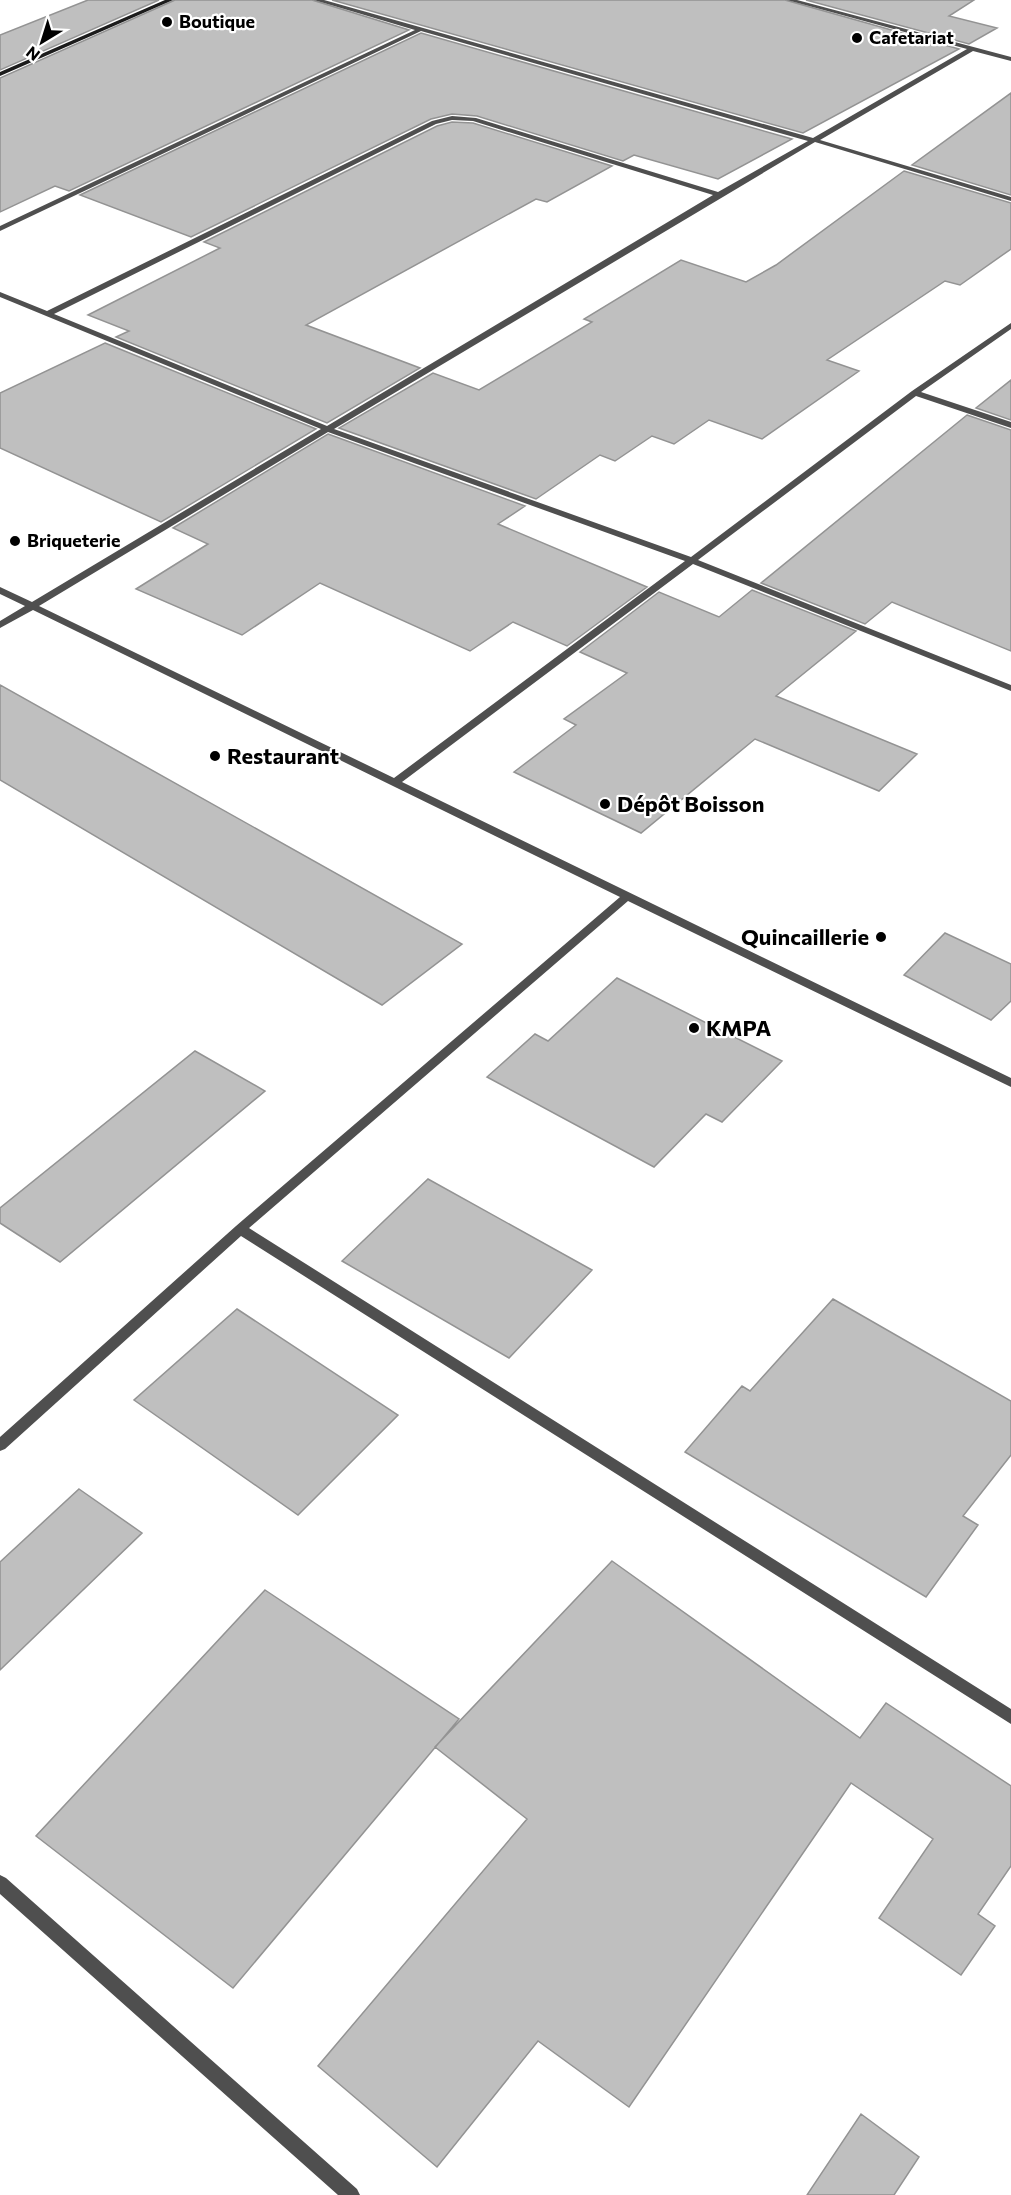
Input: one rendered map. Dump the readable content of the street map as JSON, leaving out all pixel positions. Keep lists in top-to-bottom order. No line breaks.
{"places":["Boutique","Cafetariat","Briqueterie","Restaurant","Dépôt Boisson","Quincaillerie","KMPA"],"north":"bottom left"}
